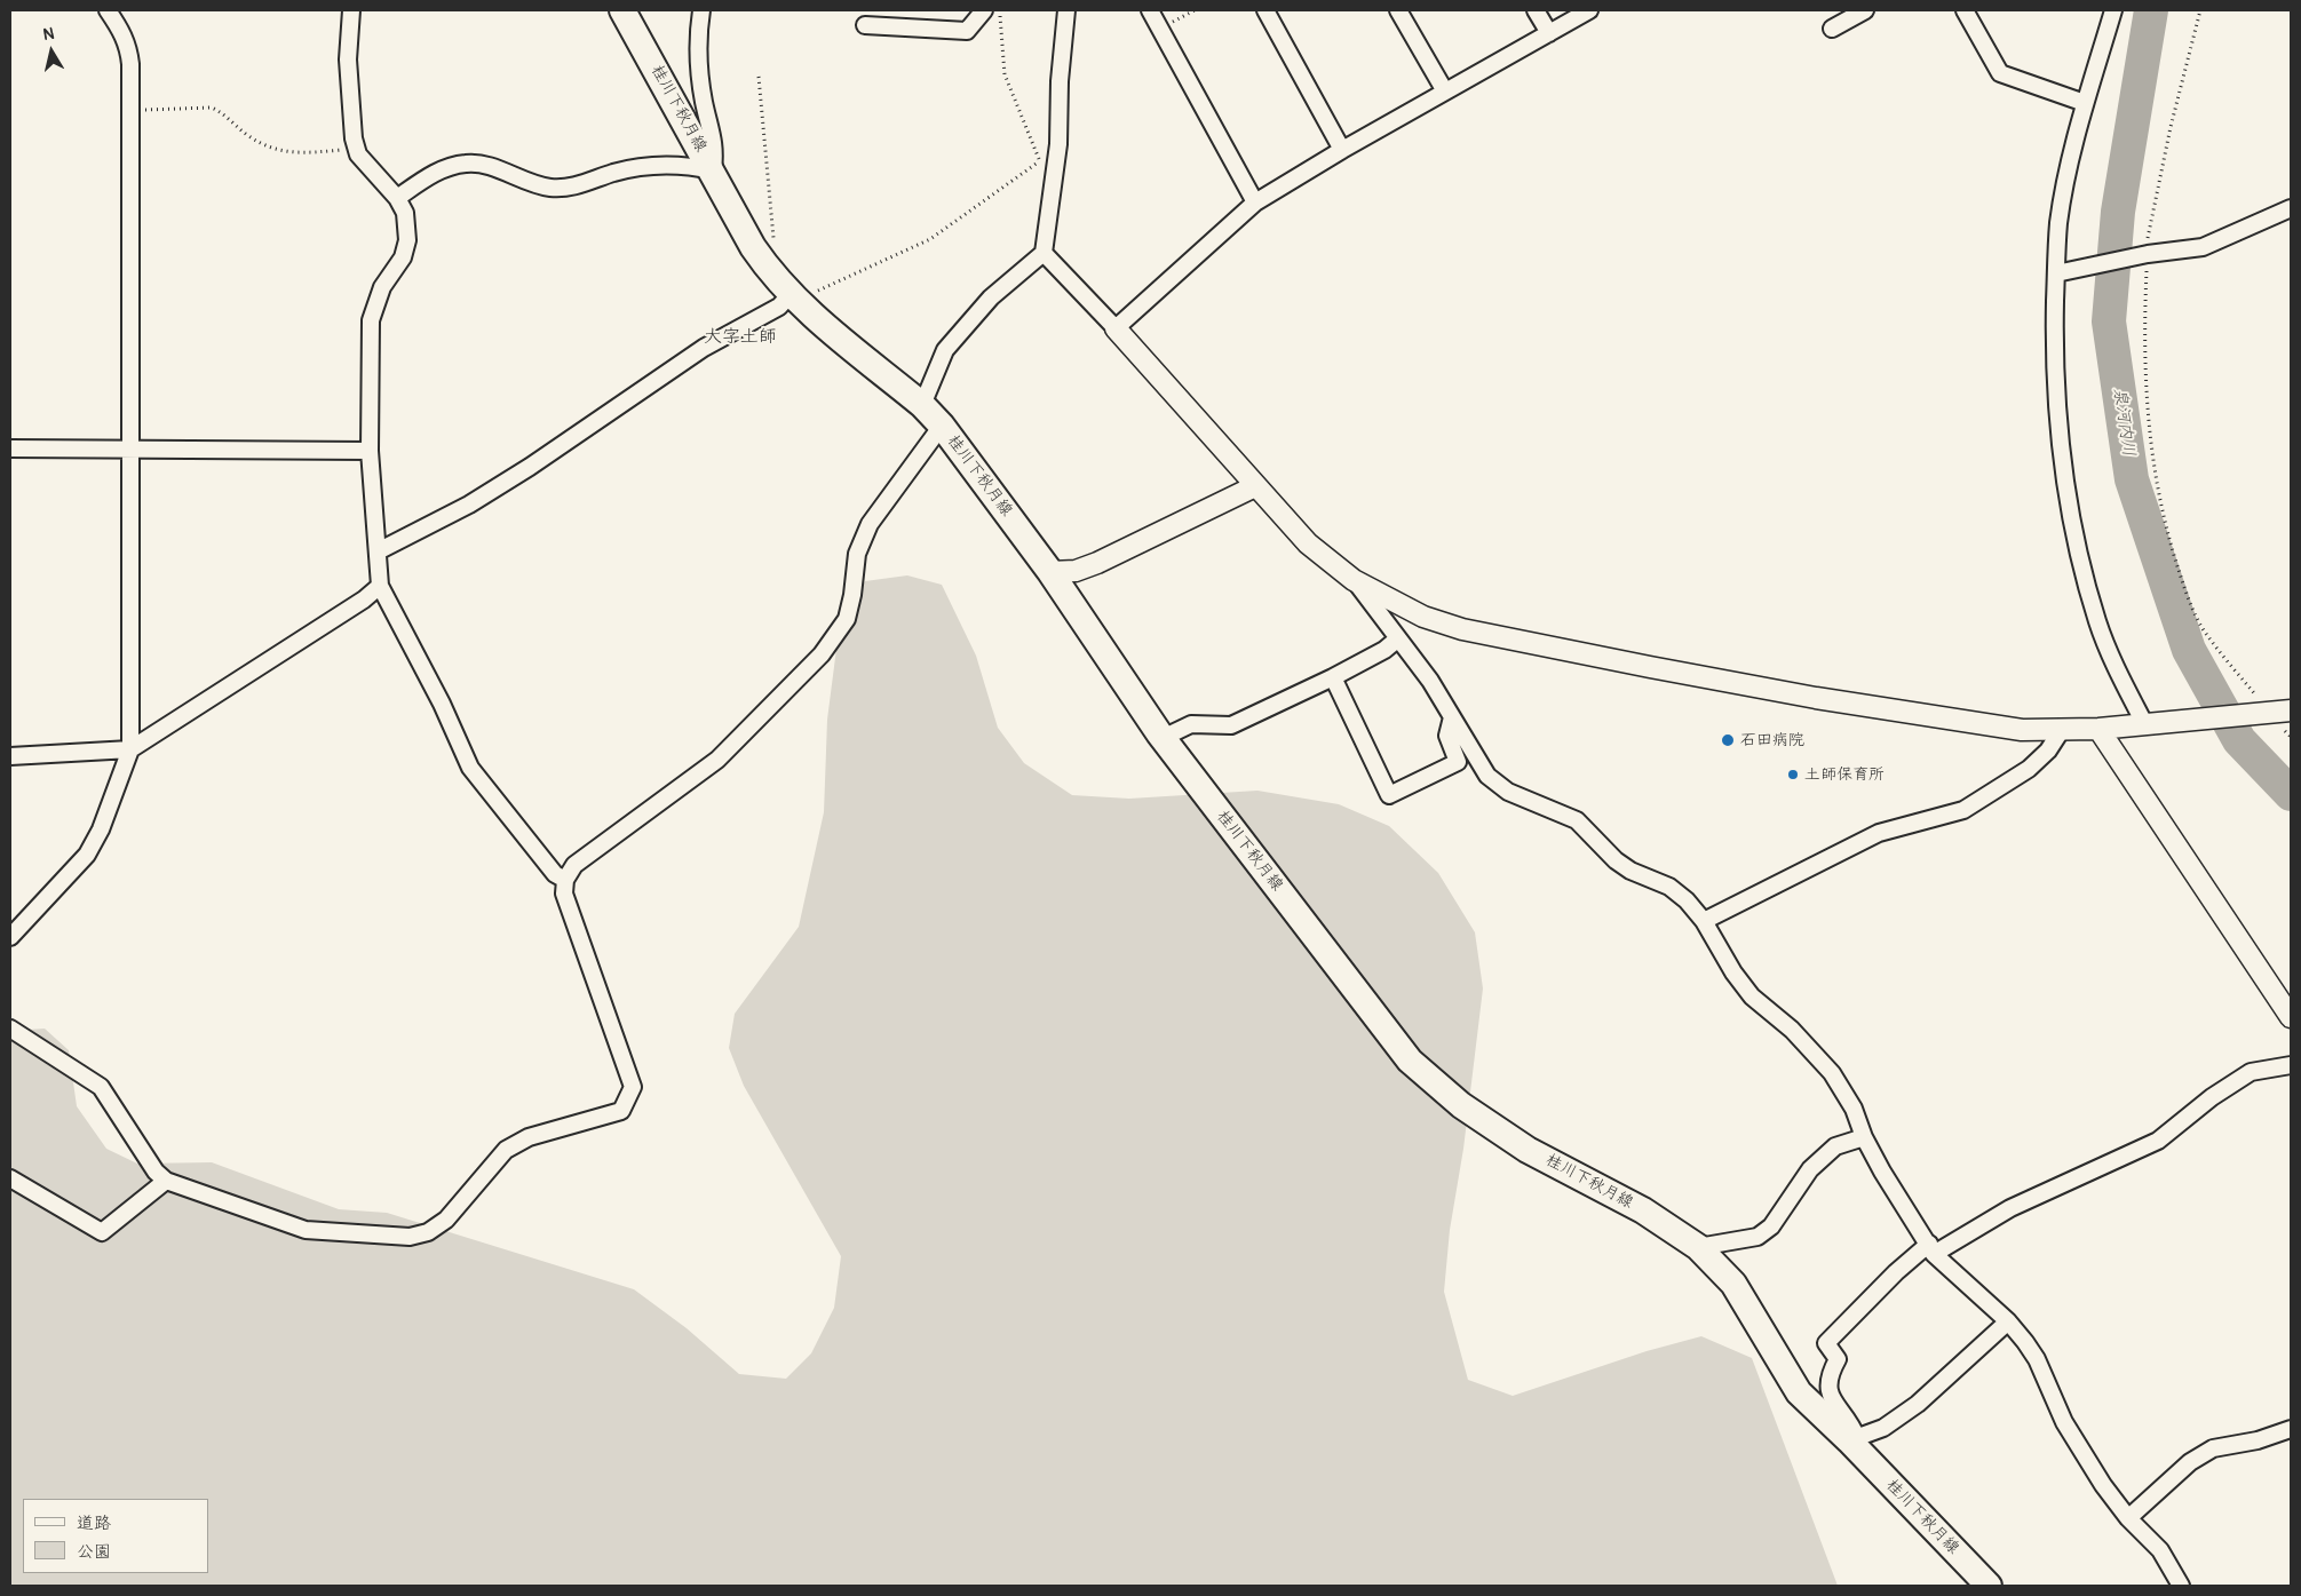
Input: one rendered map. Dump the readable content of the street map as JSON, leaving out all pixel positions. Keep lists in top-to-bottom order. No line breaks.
{"streets":{"main road":["桂川下秋月線"]},"districts":["大字土師"],"water":["泉河内川"],"places":["石田病院","土師保育所"],"legend":["道路","公園"],"north":"top"}
